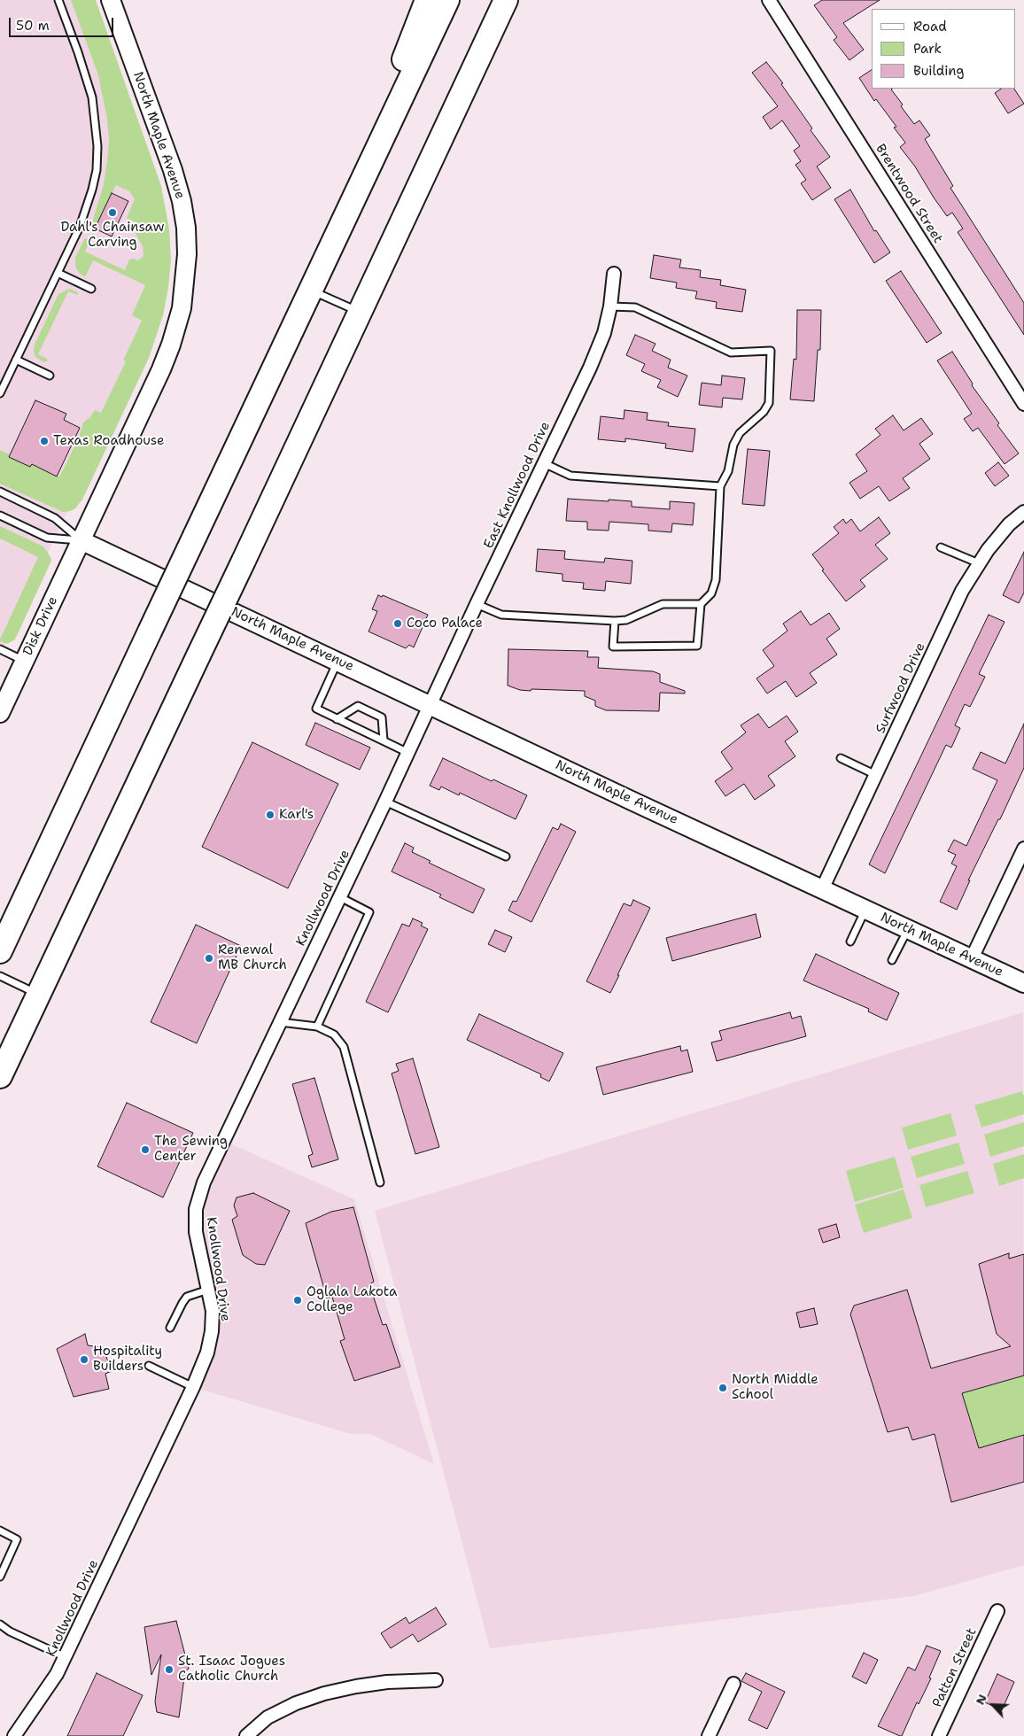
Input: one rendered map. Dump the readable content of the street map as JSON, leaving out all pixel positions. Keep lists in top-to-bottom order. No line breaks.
{"streets":{"street":["North Maple Avenue","Brentwood Street","East Knollwood Drive","Disk Drive","Surfwood Drive","Knollwood Drive","Patton Street"]},"crossings":[["North Maple Avenue","East Knollwood Drive"],["North Maple Avenue","Disk Drive"],["North Maple Avenue","Surfwood Drive"],["North Maple Avenue","Knollwood Drive"],["East Knollwood Drive","Knollwood Drive"]],"places":["Dahl's Chainsaw Carving","Texas Roadhouse","Coco Palace","Karl's","Renewal MB Church","The Sewing Center","Oglala Lakota College","Hospitality Builders","North Middle School","St. Isaac Jogues Catholic Church"],"legend":["Road","Park","Building"],"scale_bar":"50 m","north":"top left"}
